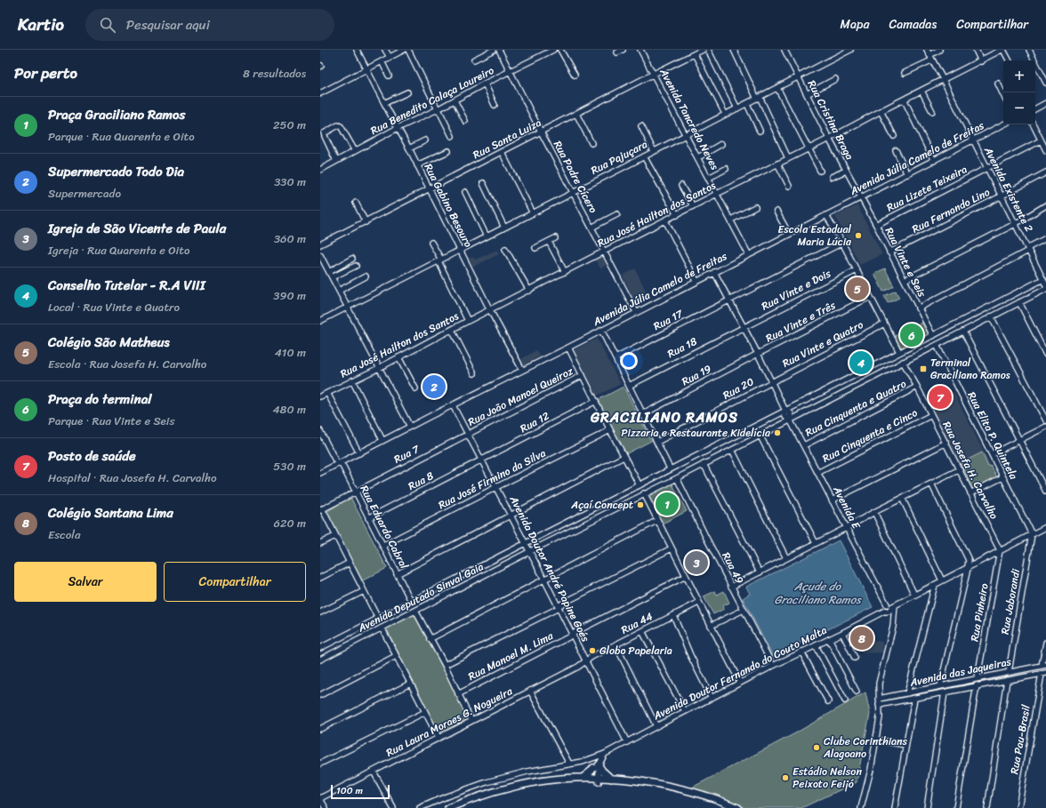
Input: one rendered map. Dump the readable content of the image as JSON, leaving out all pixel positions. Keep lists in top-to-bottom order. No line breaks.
{"streets":{"street":["Rua Benedito Calaça Loureiro","Avenida Tancredo Neves","Rua Cristina Braga","Rua Santa Luiza","Rua Pajuçara","Avenida Júlia Camelo de Freitas","Rua Padre Cícero","Rua Lizete Teixeira","Avenida Existente 2","Rua Gabino Besouro","Rua Fernando Lino","Rua José Hailton dos Santos","Rua Vinte e Seis","Rua Vinte e Dois","Rua 17","Rua Vinte e Três","Rua Vinte e Quatro","Rua 18","Rua 19","Rua 20","Rua João Manoel Queiroz","Rua Cinquenta e Quatro","Rua 12","Rua Cinquenta e Cinco","Rua Elita P. Quintela","Rua 7","Rua Josefa H. Carvalho","Rua José Firmino da Silva","Rua 8","Avenida E","Rua Eduardo Cabral","Rua 49","Avenida Doutor André Papine Goés","Avenida Deputado Sinval Gaia","Rua Jaborandi","Rua Pinheiro","Rua 44","Rua Manoel M. Lima","Avenida das Jaqueiras","Avenida Doutor Fernando do Couto Malta","Rua Laura Moraes G. Nogueira","Rua Pau-Brasil"]},"crossings":[["Rua Benedito Calaça Loureiro","Rua Padre Cícero"],["Rua Benedito Calaça Loureiro","Rua Gabino Besouro"],["Avenida Tancredo Neves","Rua Santa Luiza"],["Avenida Tancredo Neves","Rua Pajuçara"],["Avenida Tancredo Neves","Avenida Júlia Camelo de Freitas"],["Avenida Tancredo Neves","Rua José Hailton dos Santos"],["Rua Cristina Braga","Rua Pajuçara"],["Rua Cristina Braga","Avenida Júlia Camelo de Freitas"],["Rua Cristina Braga","Rua José Hailton dos Santos"],["Rua Cristina Braga","Rua Vinte e Seis"],["Rua Santa Luiza","Rua Padre Cícero"],["Rua Santa Luiza","Rua Gabino Besouro"],["Rua Pajuçara","Rua Padre Cícero"],["Rua Pajuçara","Rua Gabino Besouro"],["Avenida Júlia Camelo de Freitas","Rua Padre Cícero"],["Avenida Júlia Camelo de Freitas","Avenida Existente 2"],["Avenida Júlia Camelo de Freitas","Rua Gabino Besouro"],["Avenida Júlia Camelo de Freitas","Rua Vinte e Seis"],["Avenida Júlia Camelo de Freitas","Avenida E"],["Avenida Júlia Camelo de Freitas","Rua Eduardo Cabral"],["Avenida Júlia Camelo de Freitas","Avenida Doutor André Papine Goés"],["Rua Padre Cícero","Rua José Hailton dos Santos"],["Rua Lizete Teixeira","Avenida Existente 2"],["Rua Lizete Teixeira","Rua Vinte e Seis"],["Avenida Existente 2","Rua Fernando Lino"],["Avenida Existente 2","Rua José Hailton dos Santos"],["Avenida Existente 2","Avenida Deputado Sinval Gaia"],["Rua Gabino Besouro","Rua José Hailton dos Santos"],["Rua Fernando Lino","Rua Vinte e Seis"],["Rua Vinte e Seis","Avenida Deputado Sinval Gaia"],["Rua Vinte e Dois","Rua 18"],["Rua Vinte e Dois","Avenida E"],["Rua 17","Avenida E"],["Rua Vinte e Três","Rua 19"],["Rua Vinte e Três","Avenida E"],["Rua Vinte e Quatro","Rua 20"],["Rua Vinte e Quatro","Avenida E"],["Rua 18","Avenida E"],["Rua 19","Avenida E"],["Rua 20","Avenida E"],["Rua João Manoel Queiroz","Rua 7"],["Rua João Manoel Queiroz","Avenida Doutor André Papine Goés"],["Rua Cinquenta e Quatro","Rua Josefa H. Carvalho"],["Rua Cinquenta e Quatro","Avenida E"],["Rua 12","Rua 8"],["Rua 12","Avenida Doutor André Papine Goés"],["Rua Cinquenta e Cinco","Rua Josefa H. Carvalho"],["Rua Cinquenta e Cinco","Avenida E"],["Rua Elita P. Quintela","Avenida Deputado Sinval Gaia"],["Rua Elita P. Quintela","Rua Jaborandi"],["Rua Elita P. Quintela","Avenida Doutor Fernando do Couto Malta"],["Rua 7","Rua Eduardo Cabral"],["Rua 7","Avenida Doutor André Papine Goés"],["Rua Josefa H. Carvalho","Avenida Deputado Sinval Gaia"],["Rua Josefa H. Carvalho","Rua Pinheiro"],["Rua Josefa H. Carvalho","Avenida Doutor Fernando do Couto Malta"],["Rua José Firmino da Silva","Rua Eduardo Cabral"],["Rua José Firmino da Silva","Avenida Doutor André Papine Goés"],["Rua 8","Rua Eduardo Cabral"],["Rua 8","Avenida Doutor André Papine Goés"],["Avenida E","Avenida Deputado Sinval Gaia"],["Avenida E","Avenida Doutor Fernando do Couto Malta"],["Rua Eduardo Cabral","Avenida Deputado Sinval Gaia"],["Rua 49","Avenida Deputado Sinval Gaia"],["Rua 49","Avenida Doutor Fernando do Couto Malta"],["Avenida Doutor André Papine Goés","Avenida Deputado Sinval Gaia"],["Avenida Doutor André Papine Goés","Rua 44"],["Avenida Doutor André Papine Goés","Rua Manoel M. Lima"],["Avenida Doutor André Papine Goés","Avenida Doutor Fernando do Couto Malta"],["Avenida Doutor André Papine Goés","Rua Laura Moraes G. Nogueira"],["Rua Jaborandi","Avenida das Jaqueiras"],["Rua Jaborandi","Avenida Doutor Fernando do Couto Malta"],["Rua Pinheiro","Avenida das Jaqueiras"],["Rua Pinheiro","Avenida Doutor Fernando do Couto Malta"],["Rua 44","Rua Laura Moraes G. Nogueira"],["Avenida das Jaqueiras","Rua Pau-Brasil"]],"districts":["GRACILIANO RAMOS"],"water":["Açude do Graciliano Ramos"],"places":{"other":["Escola Estadual Maria Lúcia","Pizzaria e Restaurante Kidelícia","Açaí Concept","Globo Papelaria","Clube Corinthians Alagoano","Estádio Nelson Peixoto Feijó"],"transit":["Terminal Graciliano Ramos"]},"scale_bar":"100 m","page":{"header":"Kartio","search":"Pesquisar aqui","nav":["Mapa","Camadas","Compartilhar"],"heading":["Por perto","8 resultados"],"map_buttons":["+","−"],"list":[{"mark":"1","name":"Praça Graciliano Ramos","note":"Parque · Rua Quarenta e Oito","value":"250 m"},{"mark":"2","name":"Supermercado Todo Dia","note":"Supermercado","value":"330 m"},{"mark":"3","name":"Igreja de São Vicente de Paula","note":"Igreja · Rua Quarenta e Oito","value":"360 m"},{"mark":"4","name":"Conselho Tutelar - R.A VIII","note":"Local · Rua Vinte e Quatro","value":"390 m"},{"mark":"5","name":"Colégio São Matheus","note":"Escola · Rua Josefa H. Carvalho","value":"410 m"},{"mark":"6","name":"Praça do terminal","note":"Parque · Rua Vinte e Seis","value":"480 m"},{"mark":"7","name":"Posto de saúde","note":"Hospital · Rua Josefa H. Carvalho","value":"530 m"},{"mark":"8","name":"Colégio Santana Lima","note":"Escola","value":"620 m"}],"pins":["5","6","4","2","7","1","3","8"],"buttons":["Salvar","Compartilhar"],"scale":"100 m"}}
